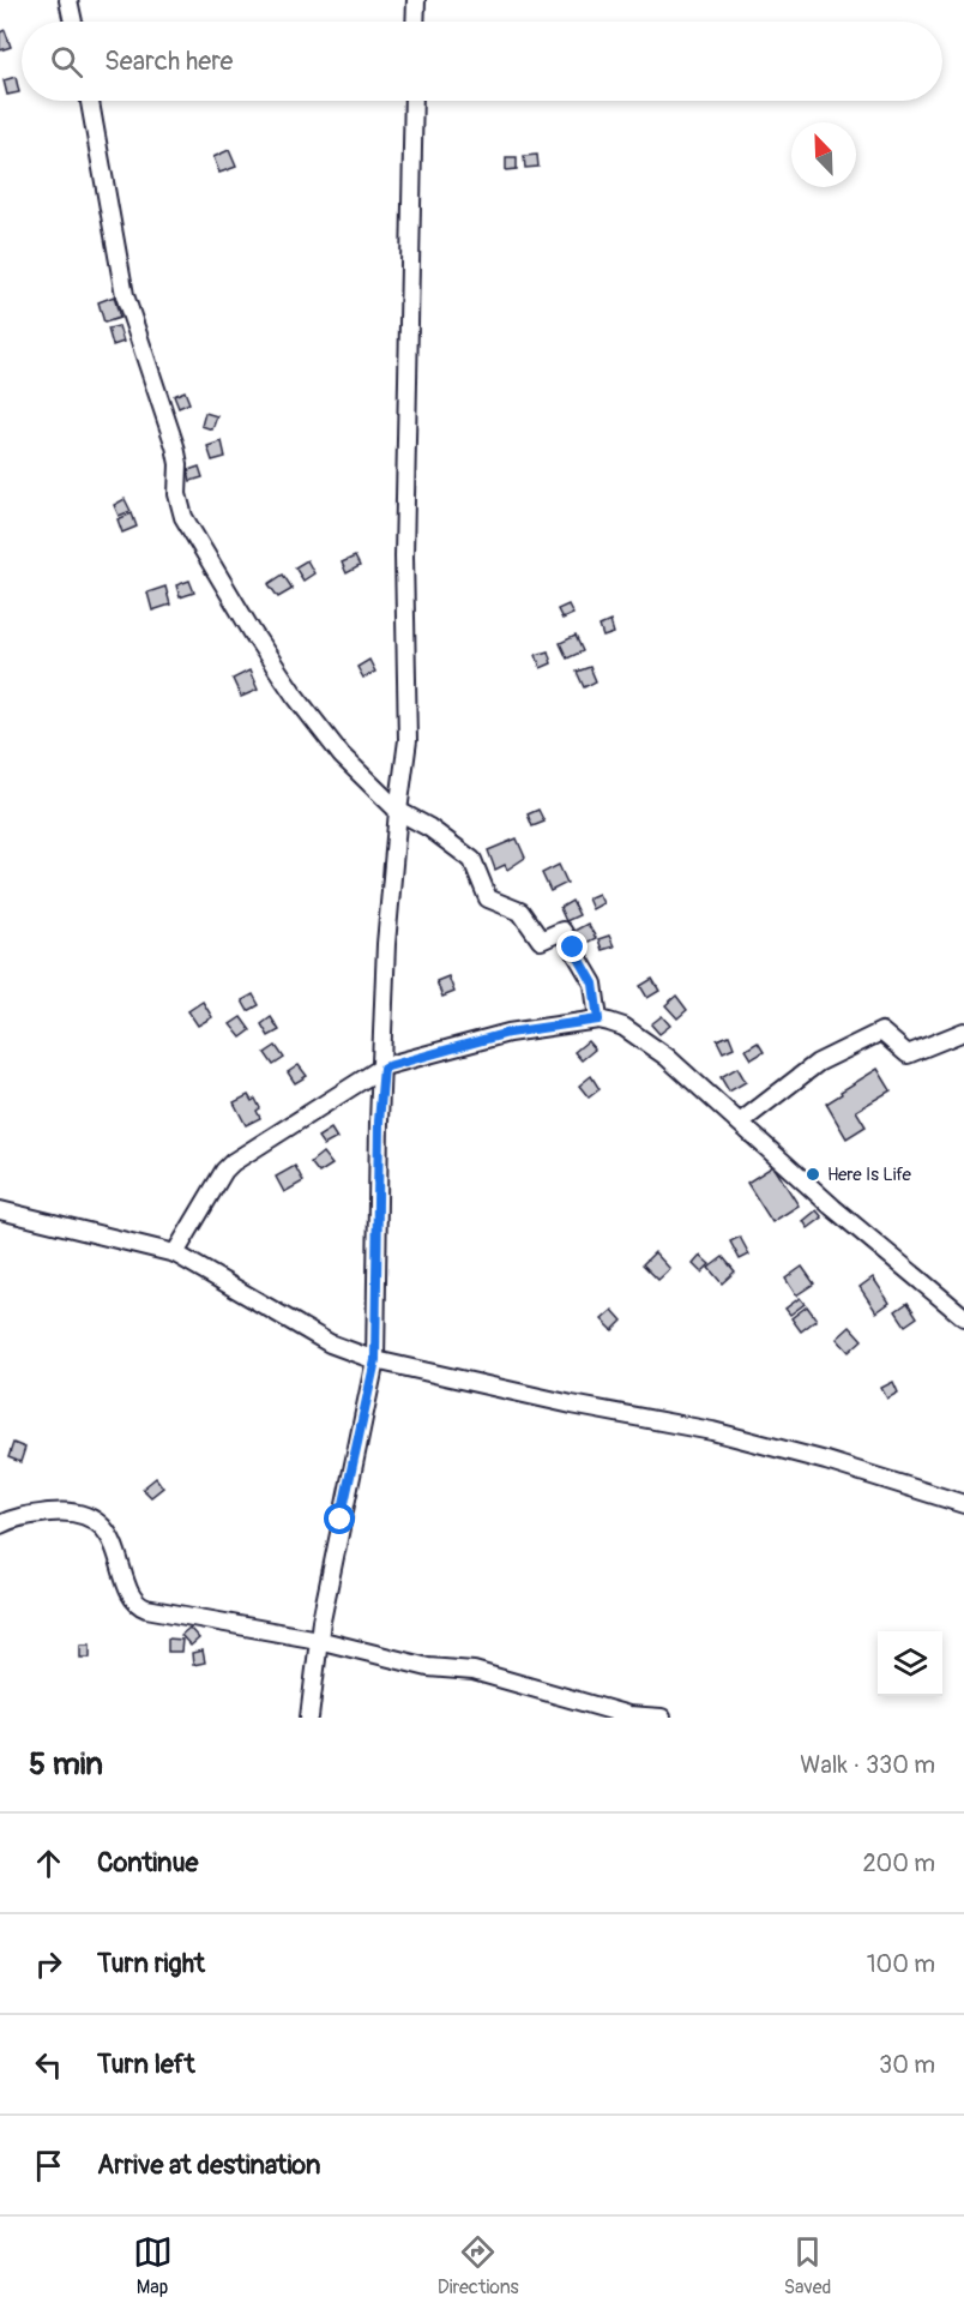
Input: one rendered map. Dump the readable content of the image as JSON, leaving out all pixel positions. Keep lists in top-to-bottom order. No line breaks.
{"places":["Here Is Life"],"north":"top left","page":{"search":"Search here","heading":["5 min","Walk · 330 m"],"list":[["Continue","200 m"],["Turn right","100 m"],["Turn left","30 m"],"Arrive at destination"],"nav":["Map","Directions","Saved"]}}
